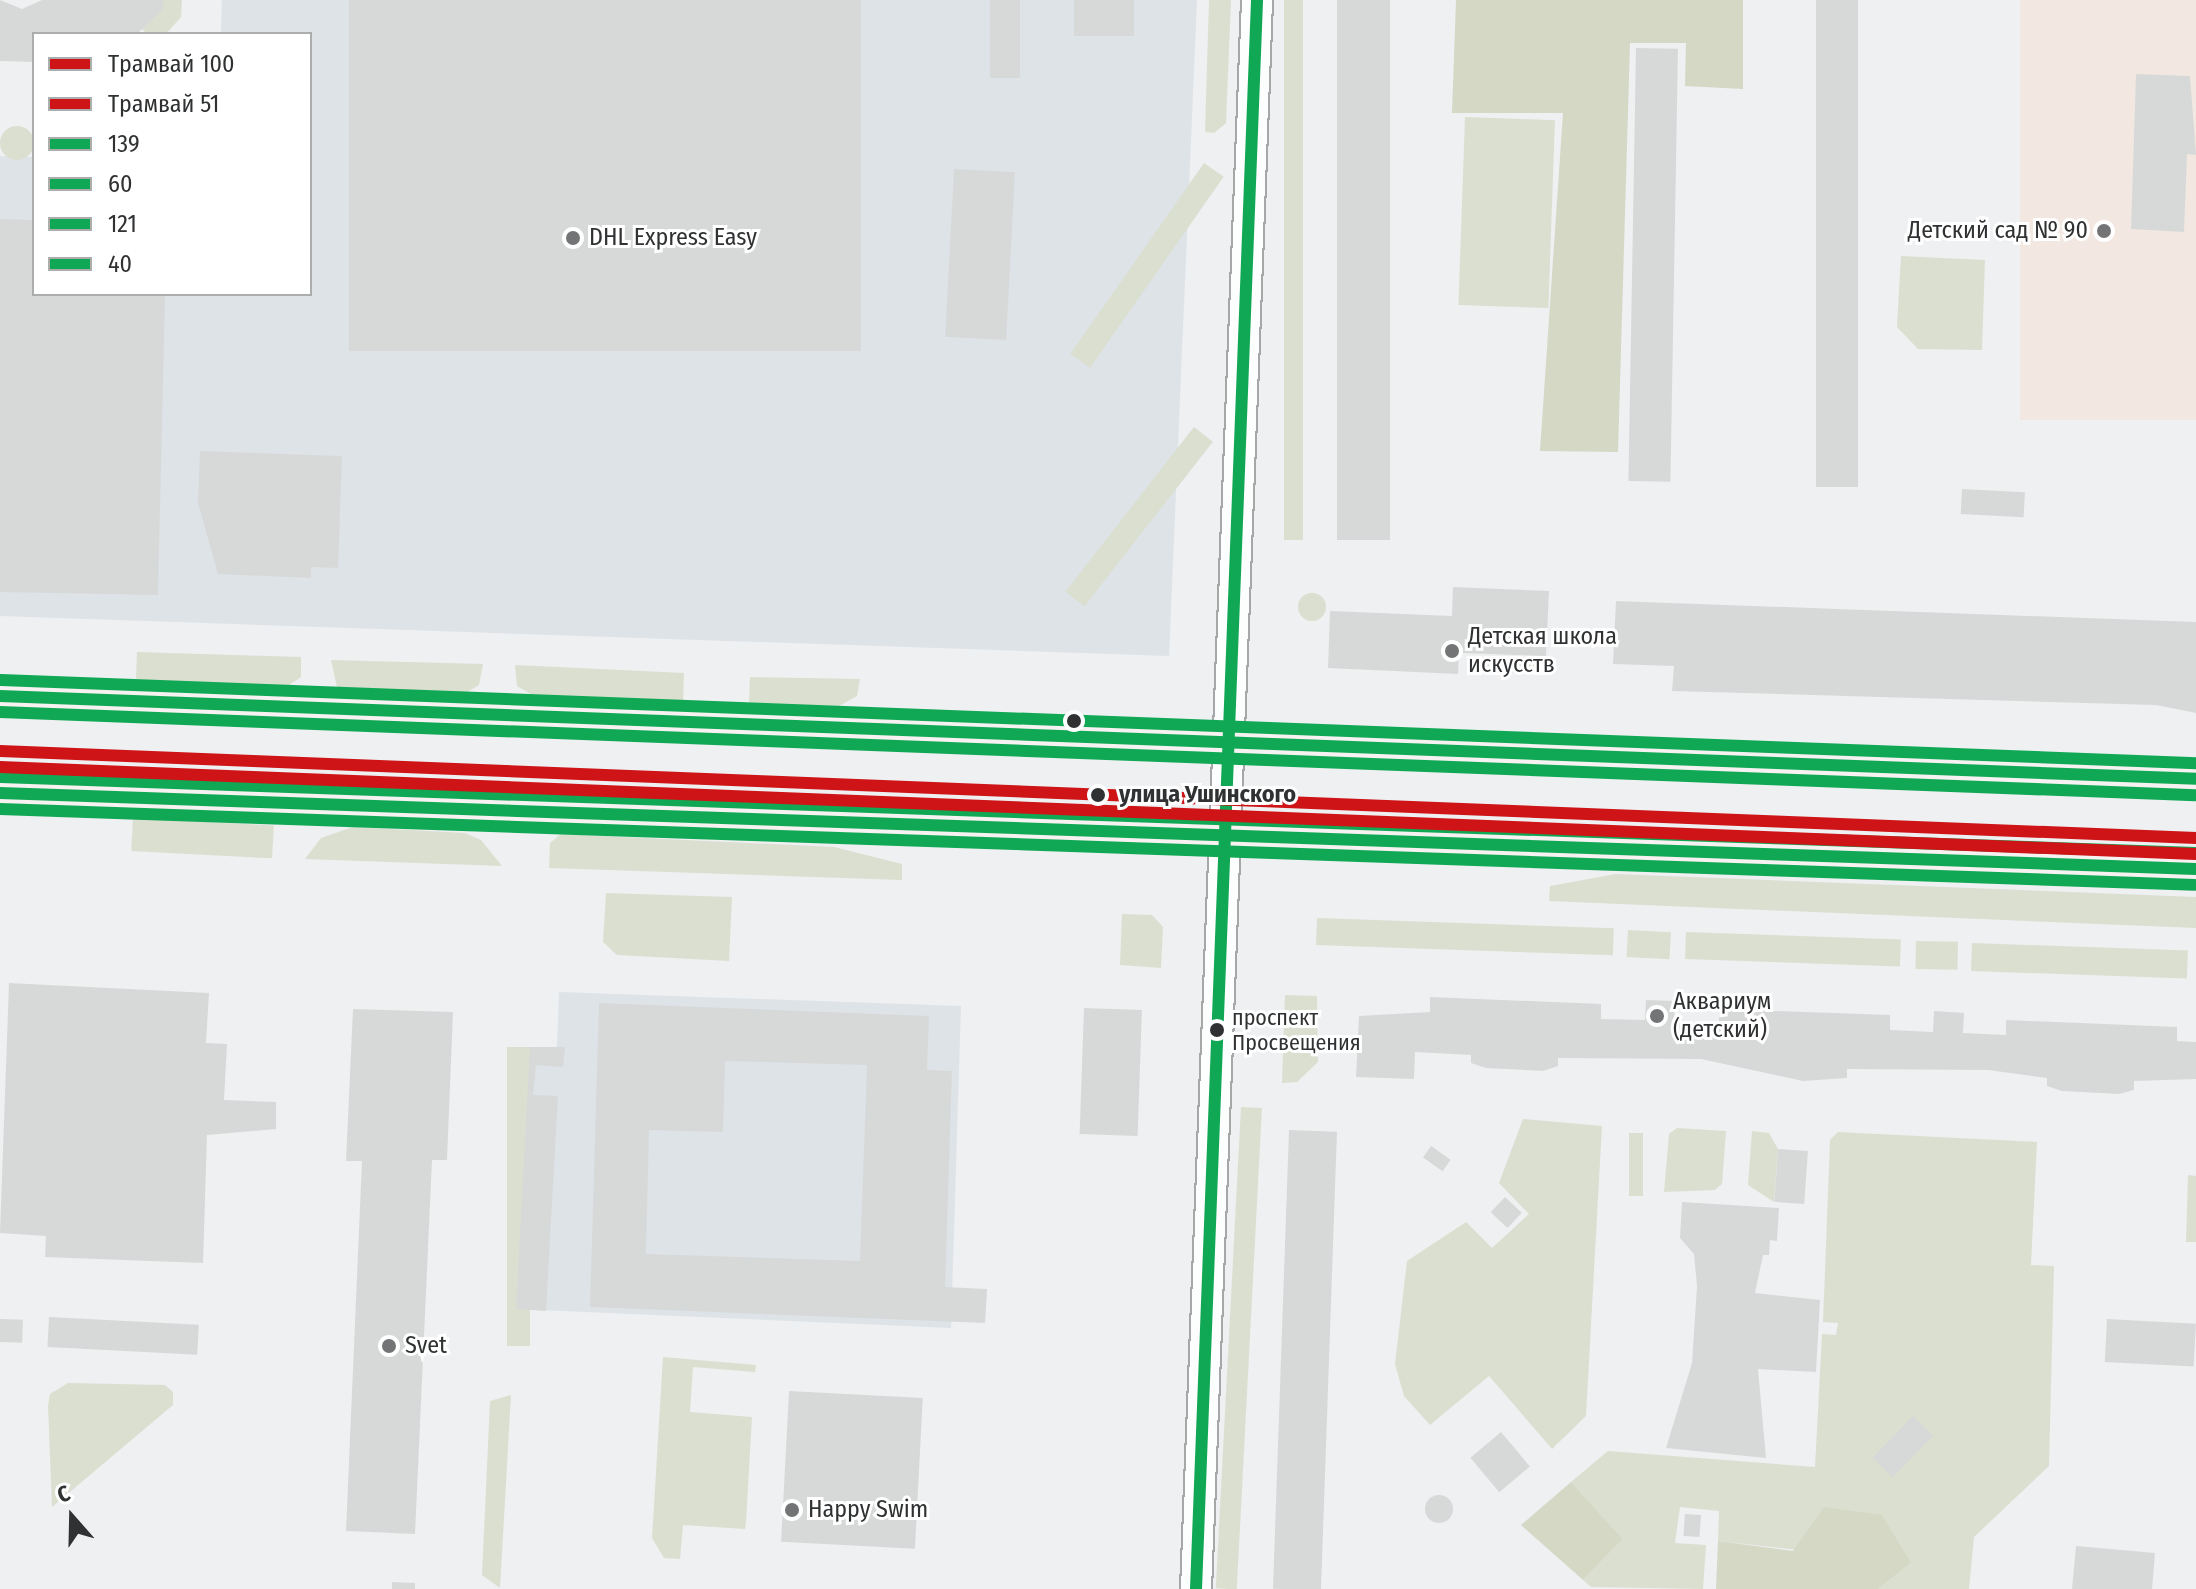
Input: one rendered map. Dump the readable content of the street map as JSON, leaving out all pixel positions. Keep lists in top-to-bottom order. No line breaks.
{"places":["Детский сад № 90","DHL Express Easy","Детская школа искусств","улица Ушинского","Аквариум (детский)","проспект Просвещения","Svet","Happy Swim"],"lines":["transit line 40","transit line 121","transit line 139","transit line 60","tram line 100","tram line 51"],"legend":["Трамвай 100","Трамвай 51","139","60","121","40"],"north":"top"}
